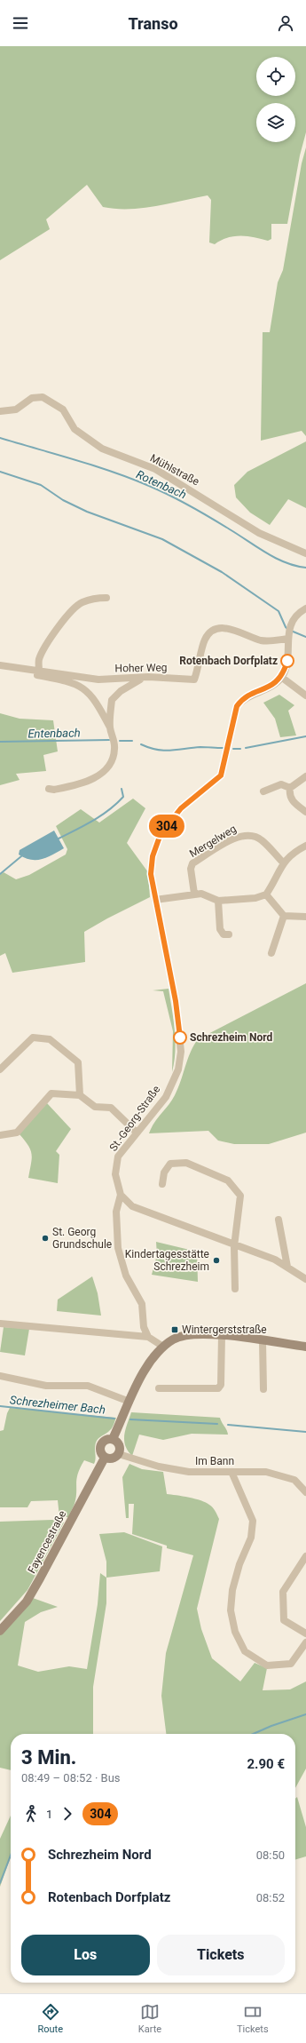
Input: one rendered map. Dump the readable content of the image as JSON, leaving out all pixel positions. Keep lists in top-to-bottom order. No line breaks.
{"streets":{"street":["Mühlstraße","Hoher Weg","Mergelweg","St.-Georg-Straße","Im Bann","Fayencestraße"]},"crossings":[["Im Bann","Fayencestraße"]],"water":["Rotenbach","Entenbach","Schrezheimer Bach"],"places":{"other":["Rotenbach Dorfplatz","Schrezheim Nord","St. Georg Grundschule","Kindertagesstätte Schrezheim"],"transit":["Wintergerststraße"]},"lines":["bus line 304"],"page":{"header":"Transo","on_map":"304","heading":["3 Min.","08:49 – 08:52 · Bus","2.90 €"],"legs":["1","304"],"list":[{"name":"Schrezheim Nord","value":"08:50"},{"name":"Rotenbach Dorfplatz","value":"08:52"}],"buttons":["Los","Tickets"],"tabs":["Route","Karte","Tickets"]}}
